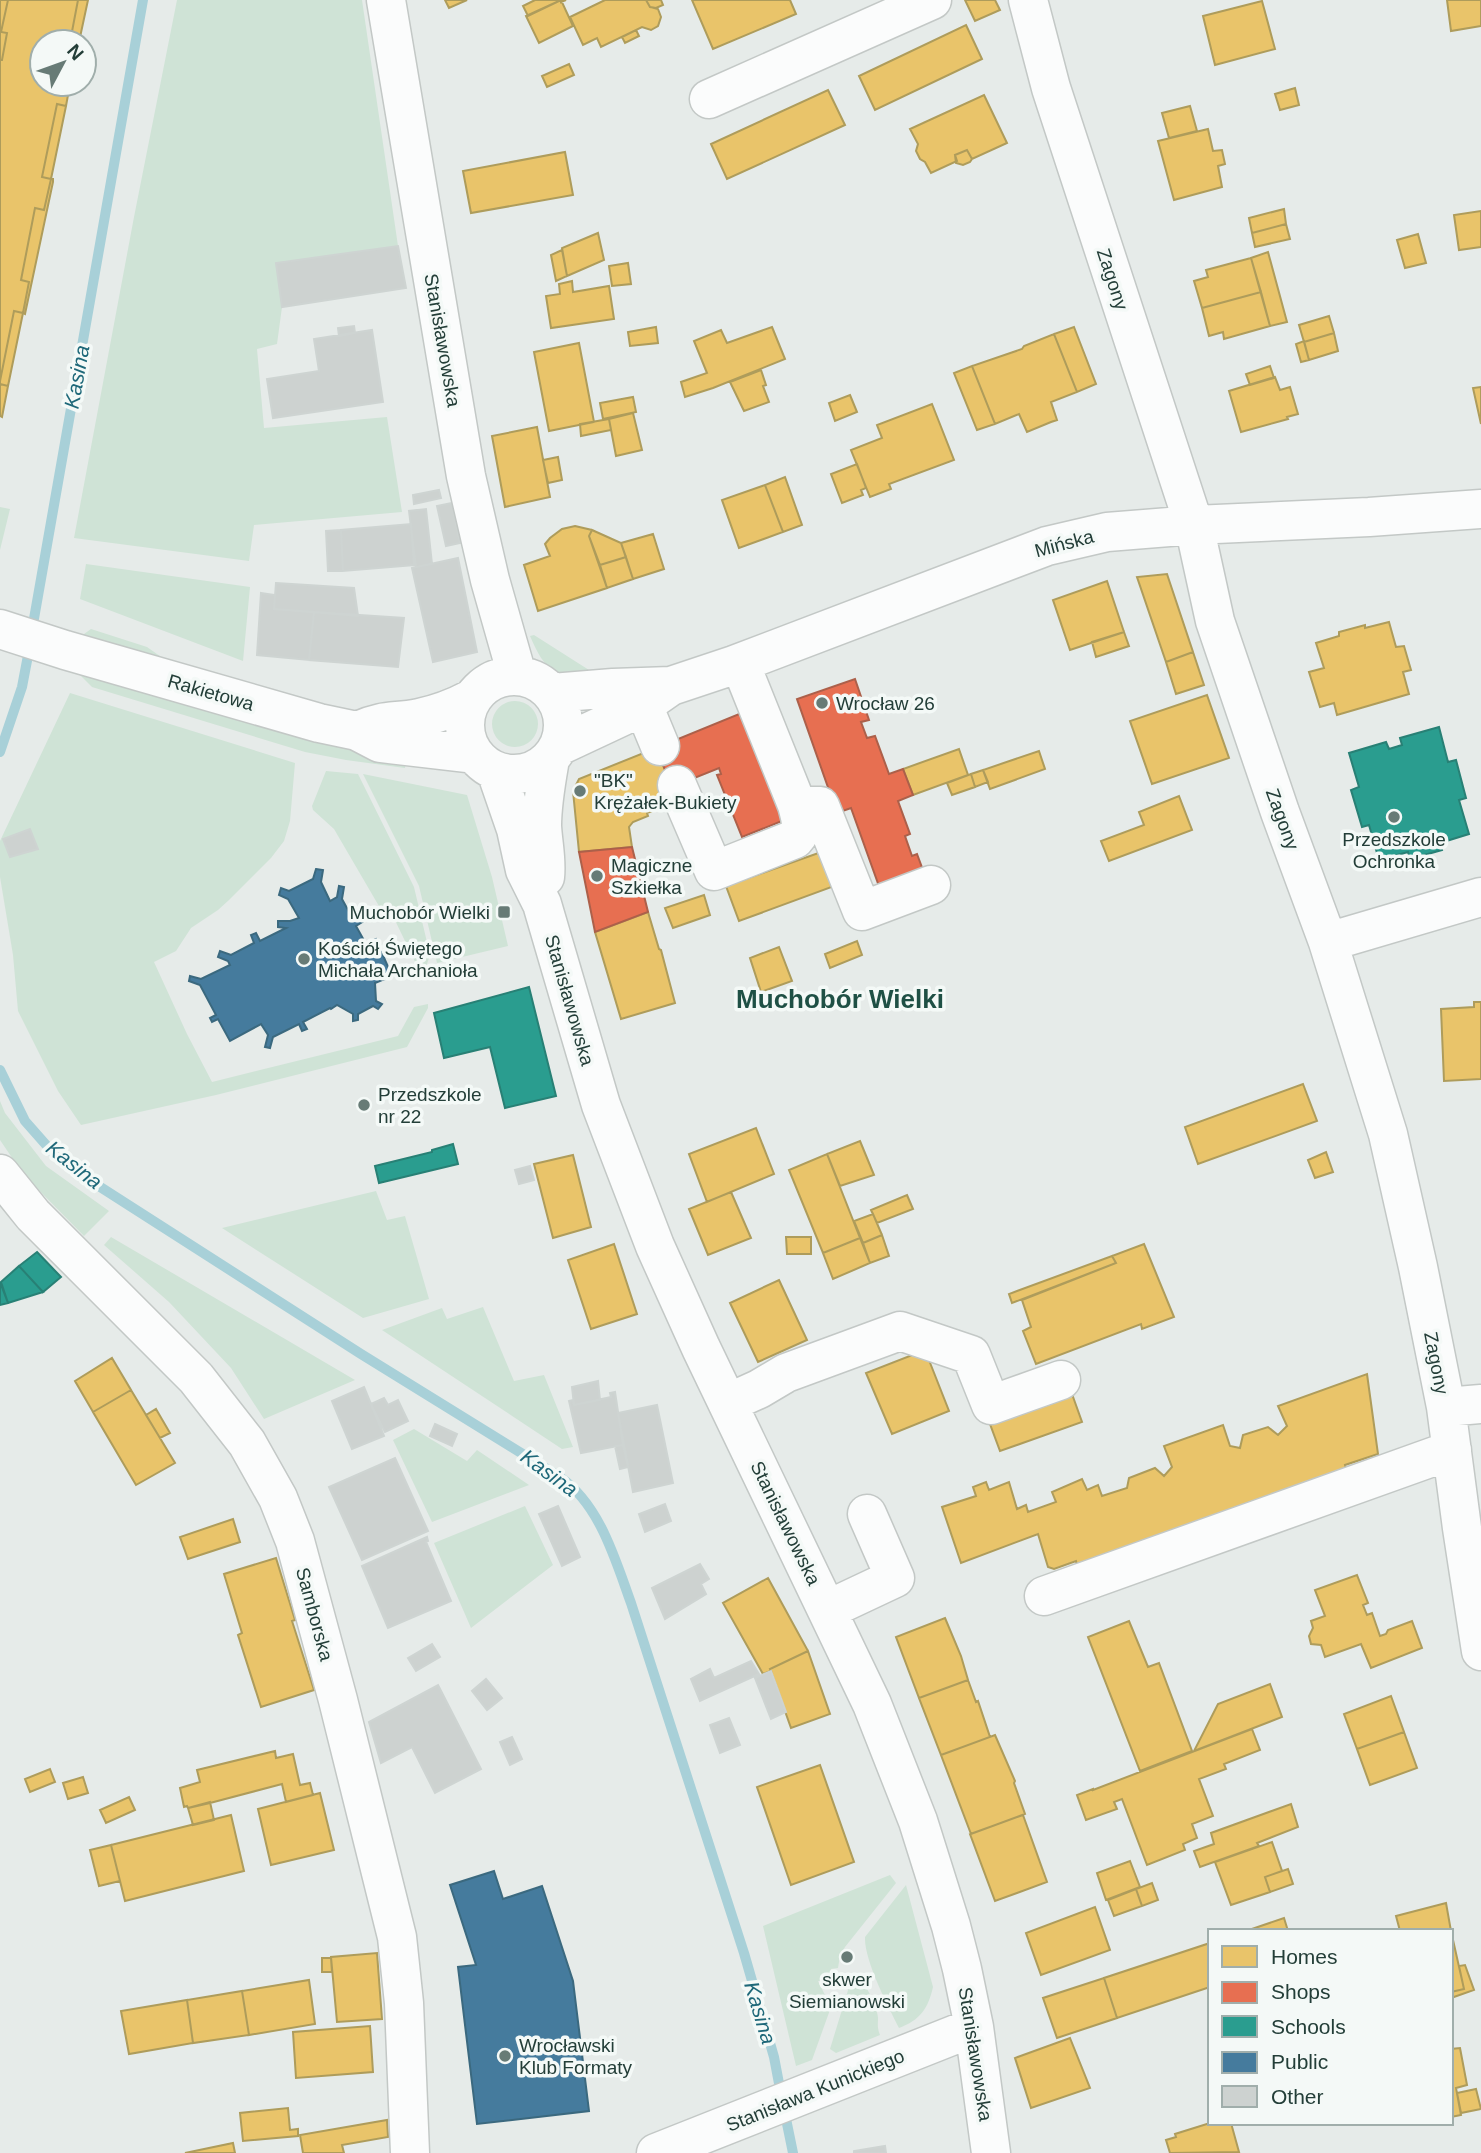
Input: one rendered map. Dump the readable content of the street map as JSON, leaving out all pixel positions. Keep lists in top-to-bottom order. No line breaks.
{"streets":{"street":["Zagony","Stanisławowska","Mińska","Rakietowa","Samborska","Stanisława Kunickiego"]},"crossings":[["Zagony","Mińska"],["Stanisławowska","Mińska"],["Stanisławowska","Rakietowa"],["Stanisławowska","Stanisława Kunickiego"],["Mińska","Rakietowa"]],"districts":["Muchobór Wielki"],"water":["Kasina"],"places":{"other":["Wrocław 26","\"BK\" Krężałek-Bukiety","Przedszkole Ochronka","Magiczne Szkiełka","Kościół Świętego Michała Archanioła","Przedszkole nr 22","skwer Siemianowski","Wrocławski Klub Formaty"],"transit":["Muchobór Wielki"]},"legend":["Homes","Shops","Schools","Public","Other"],"north":"top right"}
